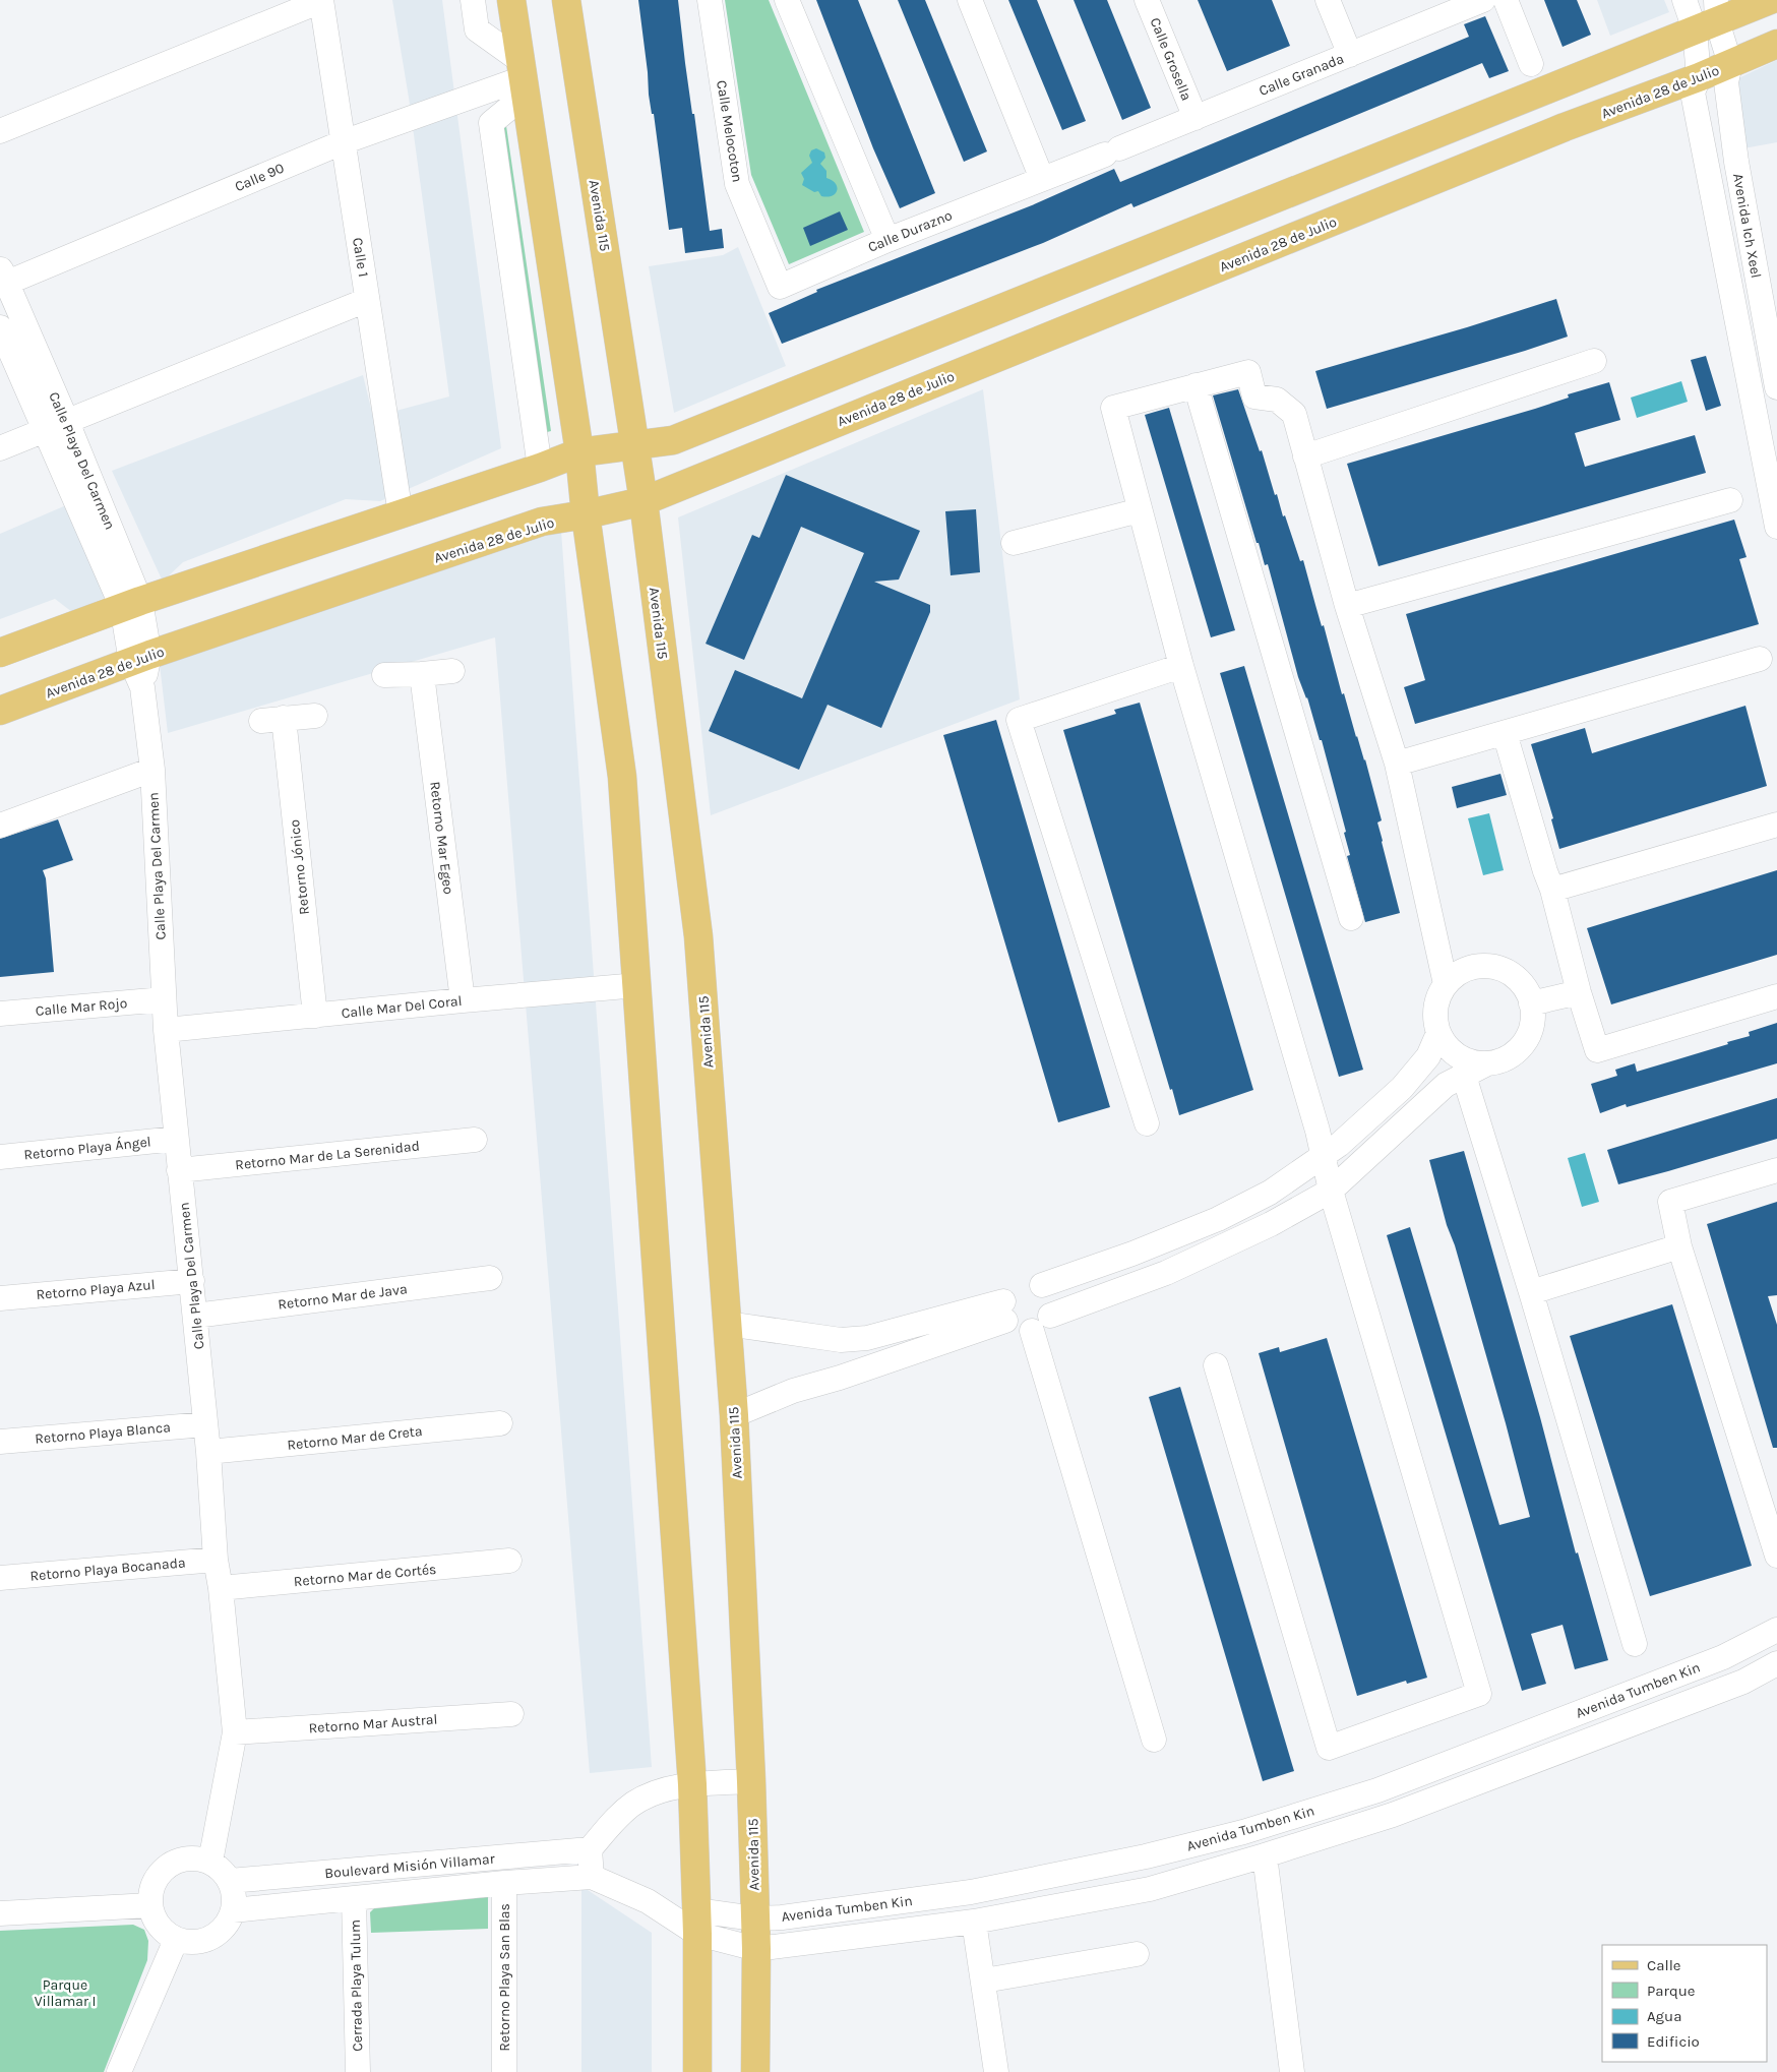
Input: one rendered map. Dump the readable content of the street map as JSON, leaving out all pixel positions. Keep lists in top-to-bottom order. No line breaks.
{"streets":{"main road":["Avenida 28 de Julio","Avenida 115"],"street":["Calle Grosella","Calle Granada","Calle Melocoton","Calle 90","Avenida Ich Xeel","Calle Durazno","Calle 1","Calle Playa Del Carmen","Retorno Mar Egeo","Retorno Jónico","Calle Mar Rojo","Calle Mar Del Coral","Retorno Playa Ángel","Retorno Mar de La Serenidad","Retorno Playa Azul","Retorno Mar de Java","Retorno Playa Blanca","Retorno Mar de Creta","Retorno Playa Bocanada","Retorno Mar de Cortés","Avenida Tumben Kin","Retorno Mar Austral","Boulevard Misión Villamar","Retorno Playa San Blas","Cerrada Playa Tulum"]},"crossings":[["Calle Grosella","Calle Granada"],["Calle Granada","Calle Durazno"],["Avenida 28 de Julio","Avenida 115"],["Avenida 28 de Julio","Avenida Ich Xeel"],["Avenida 28 de Julio","Calle Playa Del Carmen"],["Calle Melocoton","Calle Durazno"],["Calle 90","Calle 1"],["Calle 90","Calle Playa Del Carmen"],["Avenida 115","Avenida Tumben Kin"],["Calle Playa Del Carmen","Calle Mar Rojo"],["Calle Playa Del Carmen","Calle Mar Del Coral"],["Calle Playa Del Carmen","Retorno Playa Ángel"],["Calle Playa Del Carmen","Retorno Mar de La Serenidad"],["Calle Playa Del Carmen","Retorno Playa Azul"],["Calle Playa Del Carmen","Retorno Mar de Java"],["Calle Playa Del Carmen","Retorno Playa Blanca"],["Calle Playa Del Carmen","Retorno Mar de Creta"],["Calle Playa Del Carmen","Retorno Playa Bocanada"],["Calle Playa Del Carmen","Retorno Mar de Cortés"],["Calle Playa Del Carmen","Retorno Mar Austral"],["Calle Playa Del Carmen","Boulevard Misión Villamar"],["Retorno Mar Egeo","Calle Mar Del Coral"],["Retorno Jónico","Calle Mar Del Coral"],["Boulevard Misión Villamar","Retorno Playa San Blas"],["Boulevard Misión Villamar","Cerrada Playa Tulum"]],"parks":["Parque Villamar I"],"legend":["Calle","Parque","Agua","Edificio"]}
